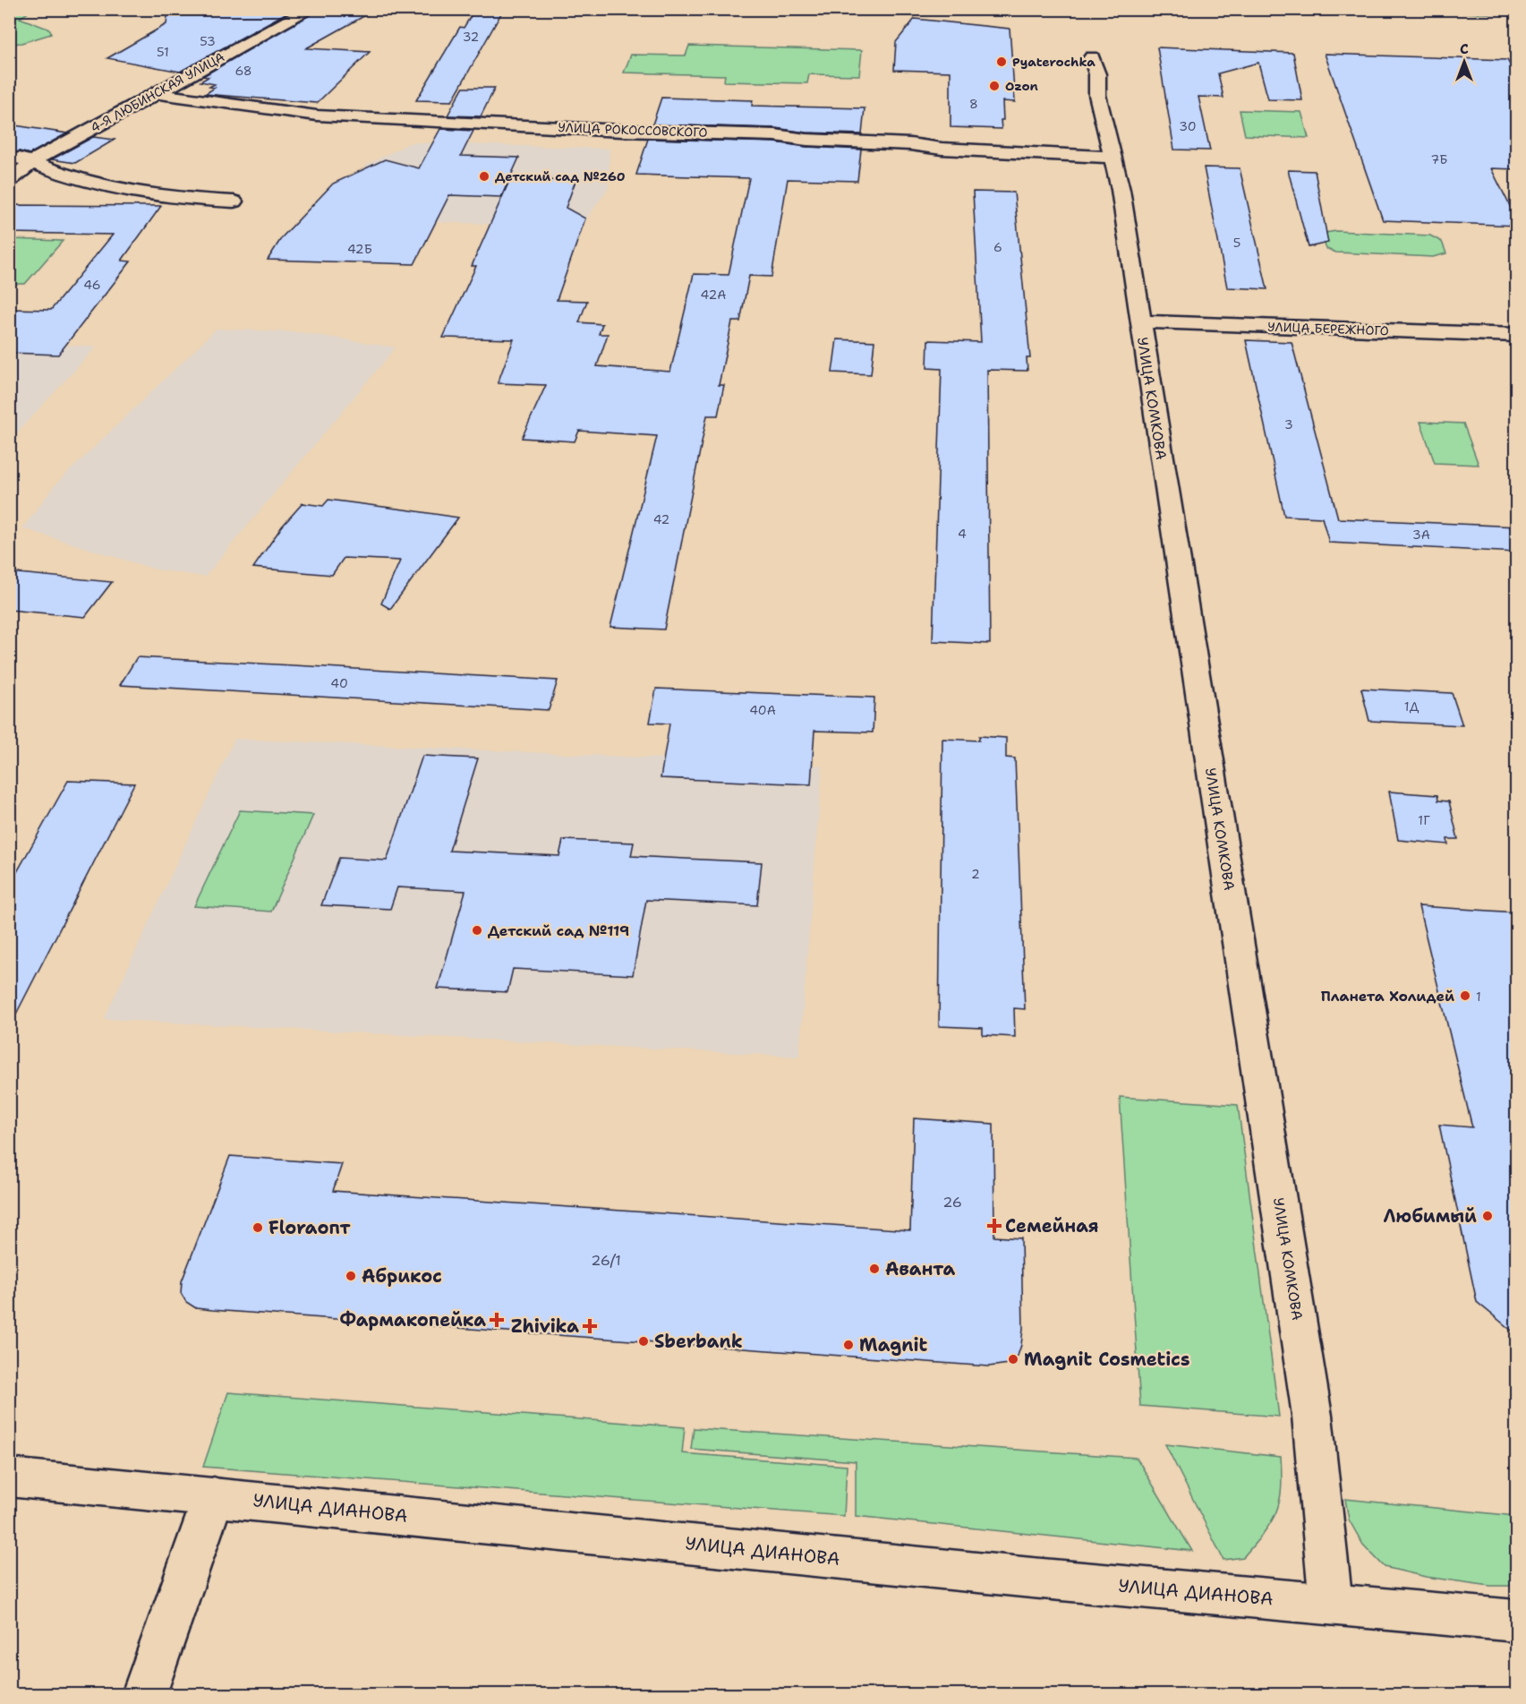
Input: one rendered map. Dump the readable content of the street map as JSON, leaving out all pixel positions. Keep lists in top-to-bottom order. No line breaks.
{"streets":{"street":["4-Я ЛЮБИНСКАЯ УЛИЦА","УЛИЦА РОКОССОВСКОГО","УЛИЦА БЕРЕЖНОГО","УЛИЦА КОМКОВА","УЛИЦА ДИАНОВА"]},"crossings":[["4-Я ЛЮБИНСКАЯ УЛИЦА","УЛИЦА РОКОССОВСКОГО"],["УЛИЦА РОКОССОВСКОГО","УЛИЦА КОМКОВА"],["УЛИЦА БЕРЕЖНОГО","УЛИЦА КОМКОВА"],["УЛИЦА КОМКОВА","УЛИЦА ДИАНОВА"]],"places":{"other":["Pyaterochka","Ozon","Детский сад №260","Детский сад №119","Планета Холидей","Любимый","Floraопт","Аванта","Абрикос","Sberbank","Magnit","Magnit Cosmetics"],"health":["Семейная","Фармакопейка","Zhivika"]},"house_numbers":["32","53","51","68","8","30","7Б","5","6","42Б","46","42А","3","42","4","3А","40","1Д","40А","1Г","2","1","26","26/1"],"north":"top"}
